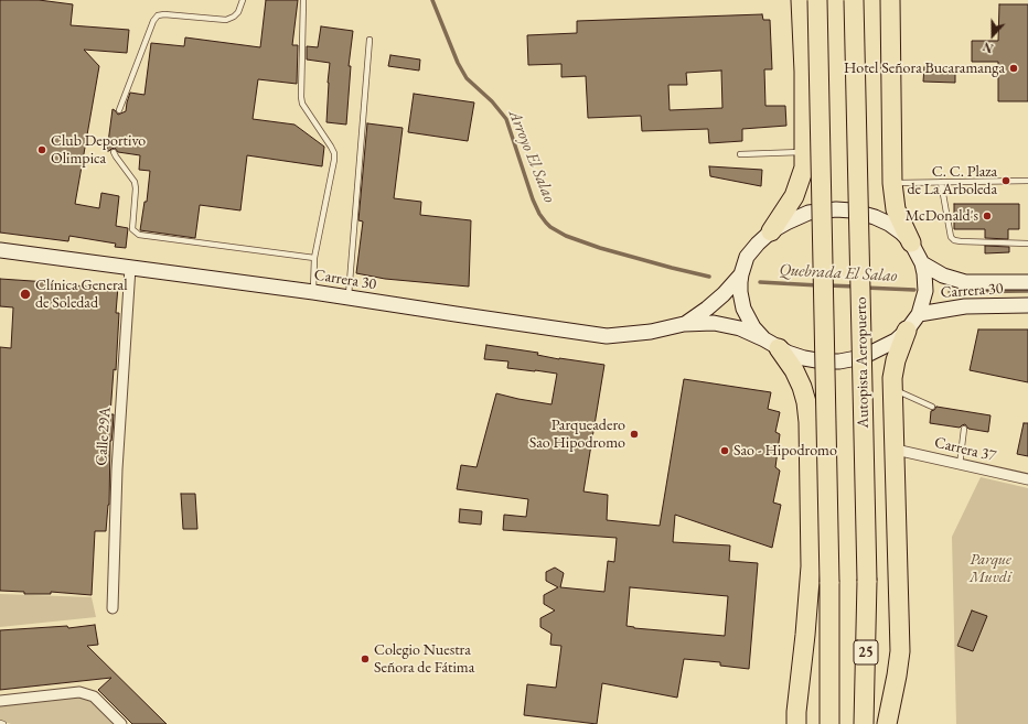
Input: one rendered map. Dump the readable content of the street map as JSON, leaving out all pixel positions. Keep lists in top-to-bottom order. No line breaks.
{"streets":{"highway":["Autopista Aeropuerto","25"],"street":["Carrera 30","Calle 29A","Carrera 37"]},"crossings":[["Carrera 30","Calle 29A"]],"water":["Arroyo El Salao","Quebrada El Salao"],"parks":["Parque Muvdi"],"places":["Hotel Señora Bucaramanga","Club Deportivo Olimpica","C. C. Plaza de La Arboleda","McDonald's","Clínica General de Soledad","Parqueadero Sao Hipodromo","Sao - Hipodromo","Colegio Nuestra Señora de Fátima"],"north":"bottom"}
